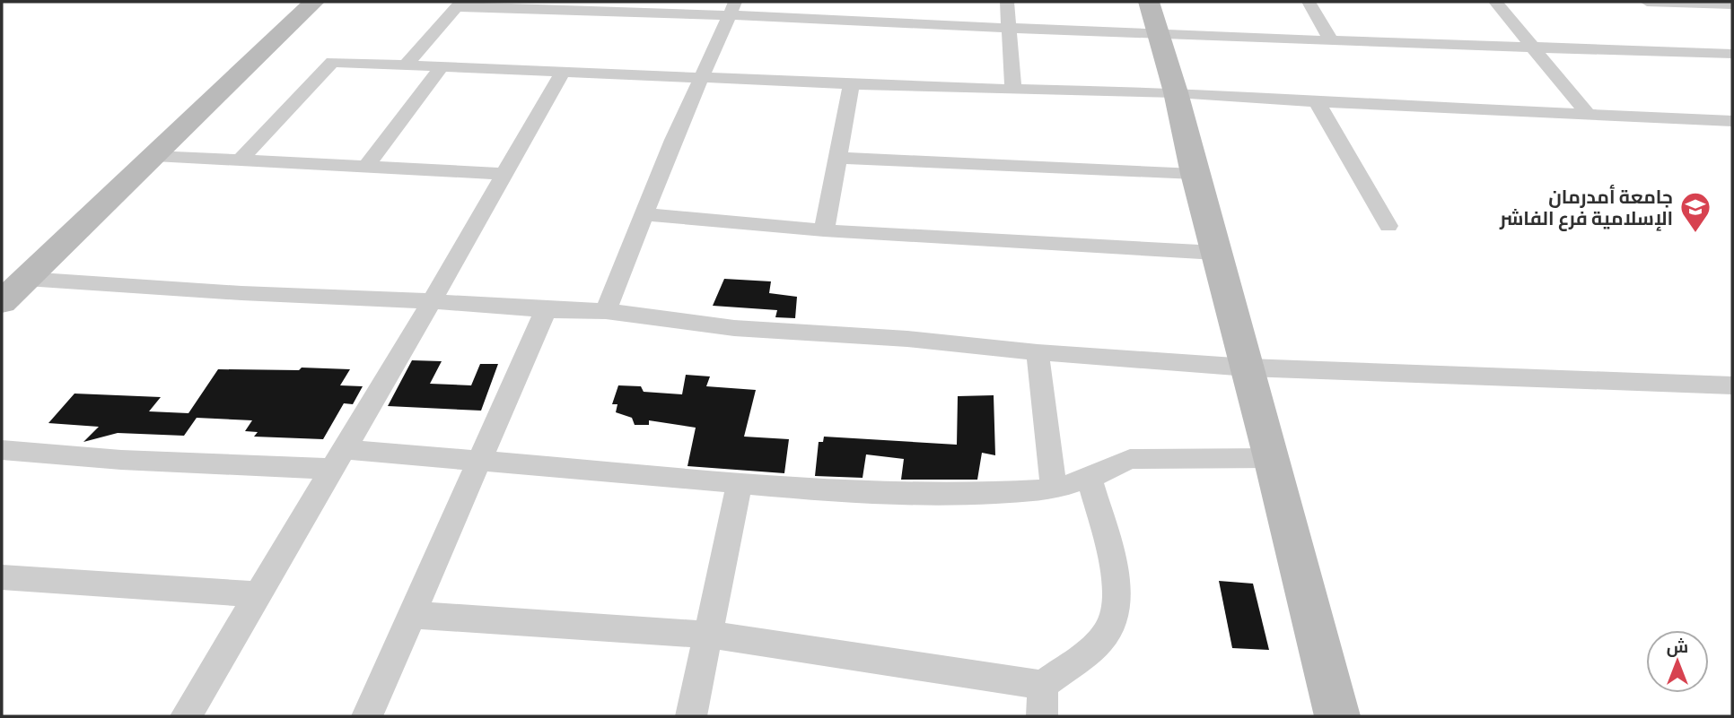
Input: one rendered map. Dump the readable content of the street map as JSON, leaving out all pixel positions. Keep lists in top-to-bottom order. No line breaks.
{"places":{"school or university":["جامعة أمدرمان الإسلامية فرع الفاشر"]},"north":"top"}
